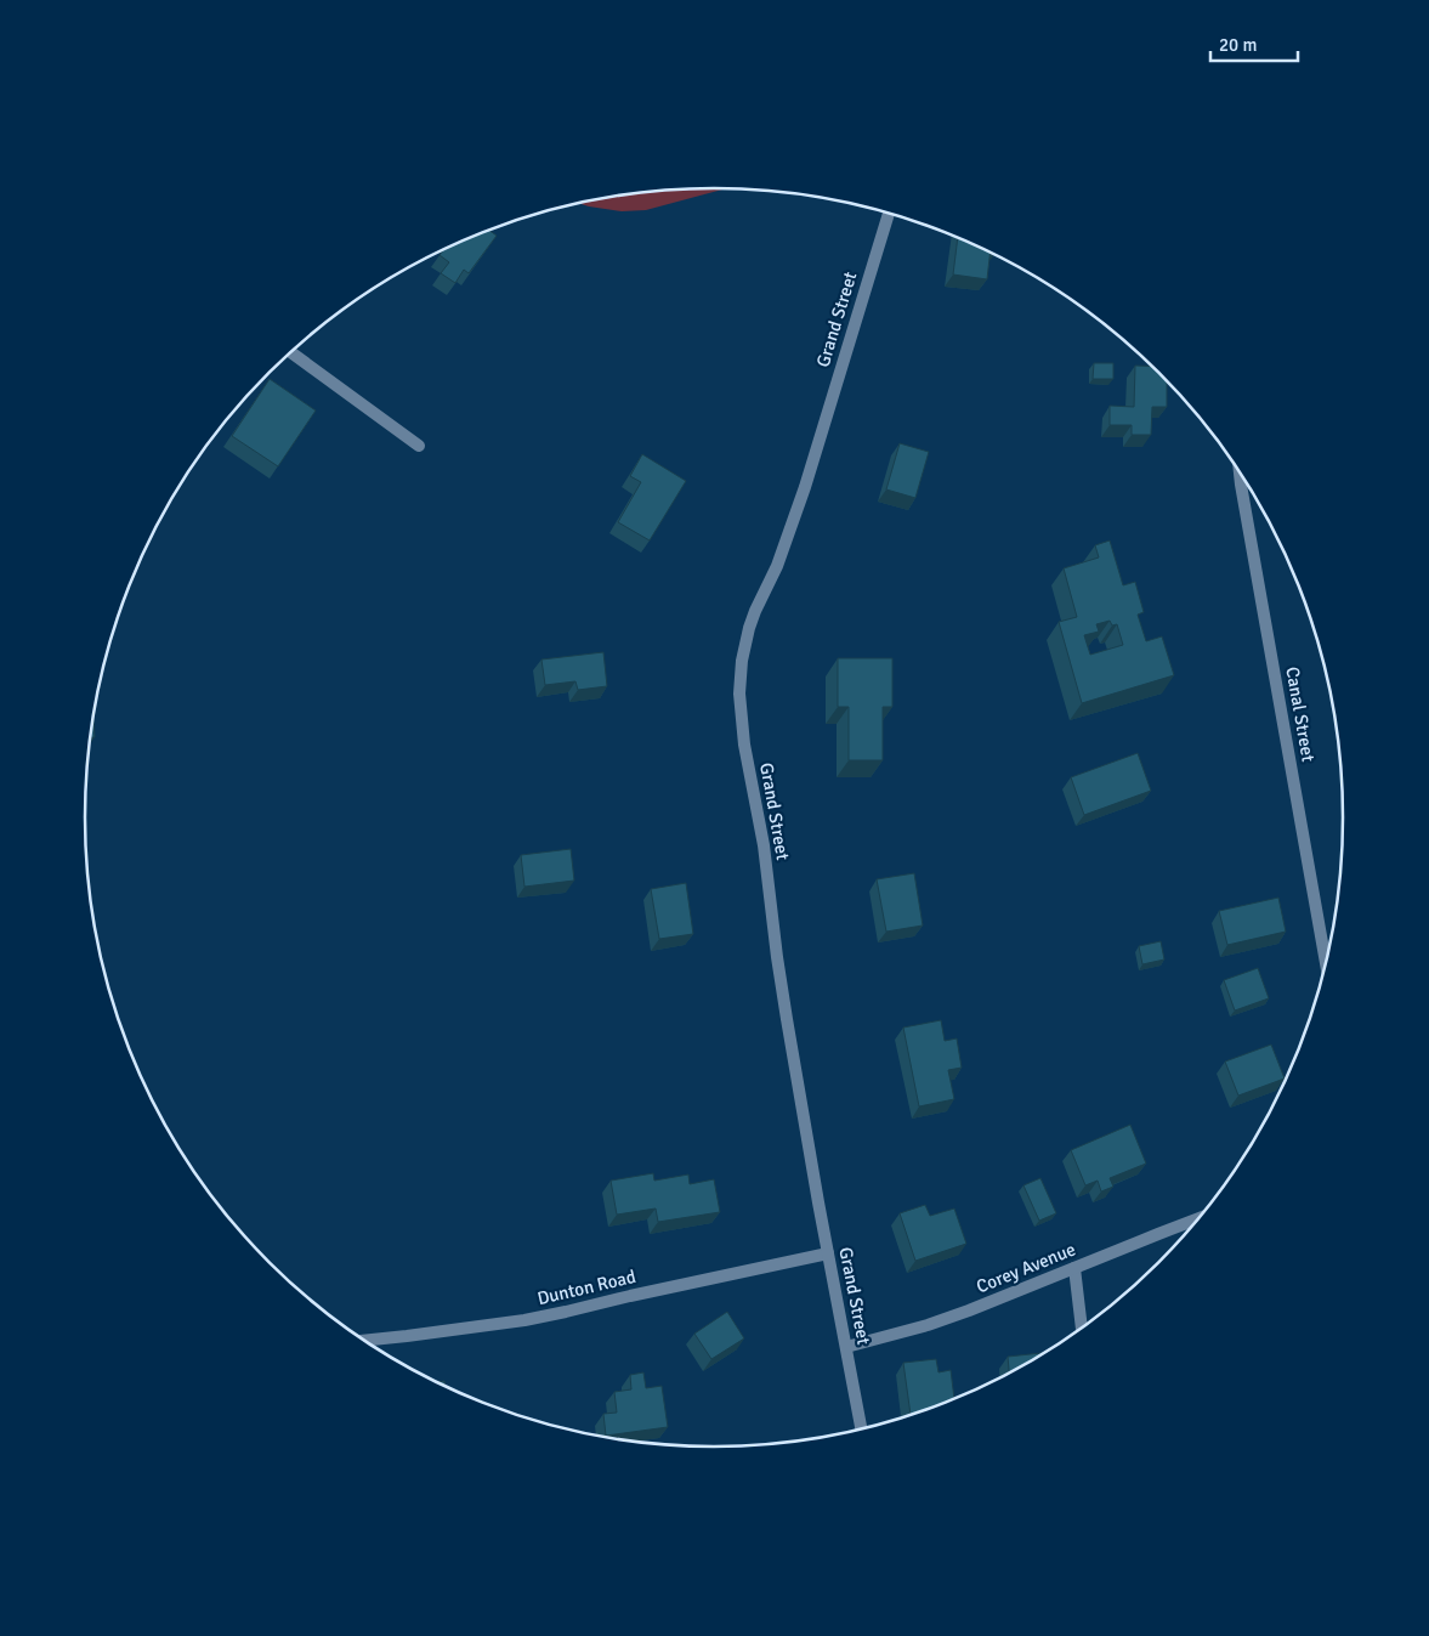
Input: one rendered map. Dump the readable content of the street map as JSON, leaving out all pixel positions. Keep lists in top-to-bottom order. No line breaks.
{"streets":{"street":["Grand Street","Canal Street","Corey Avenue","Dunton Road"]},"crossings":[["Grand Street","Corey Avenue"],["Grand Street","Dunton Road"]],"scale_bar":"20 m"}
